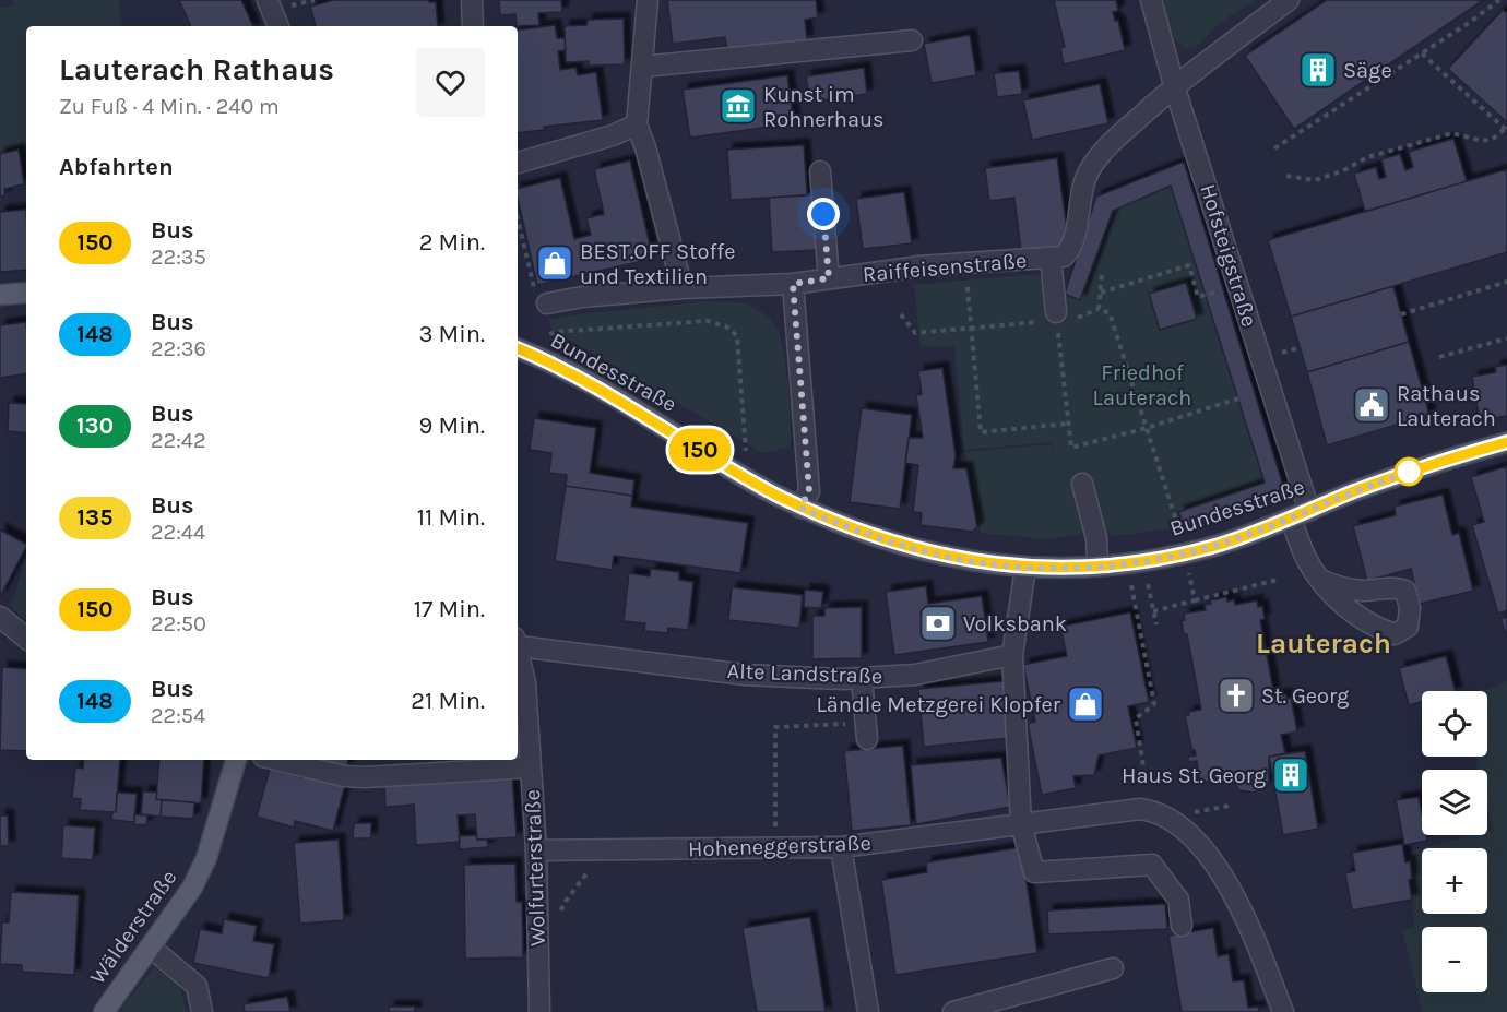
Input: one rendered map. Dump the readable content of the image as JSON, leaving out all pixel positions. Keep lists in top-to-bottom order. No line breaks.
{"streets":{"main road":["Bundesstraße","Wälderstraße"],"street":["Hofsteigstraße","Raiffeisenstraße","Alte Landstraße","Hoheneggerstraße","Wolfurterstraße"]},"crossings":[["Hofsteigstraße","Bundesstraße"],["Hoheneggerstraße","Wolfurterstraße"]],"districts":["Lauterach"],"parks":["Friedhof Lauterach"],"places":{"building":["Säge","Haus St. Georg"],"museum":["Kunst im Rohnerhaus"],"shop":["BEST.OFF Stoffe und Textilien","Ländle Metzgerei Klopfer"],"public building":["Rathaus Lauterach"],"bank":["Volksbank"],"church":["St. Georg"]},"lines":["bus line 150"],"page":{"on_map":"150","heading":[["Lauterach Rathaus","Zu Fuß · 4 Min. · 240 m"],"Abfahrten"],"list":[{"mark":"150","name":"Bus","note":"22:35","value":"2 Min."},{"mark":"148","name":"Bus","note":"22:36","value":"3 Min."},{"mark":"130","name":"Bus","note":"22:42","value":"9 Min."},{"mark":"135","name":"Bus","note":"22:44","value":"11 Min."},{"mark":"150","name":"Bus","note":"22:50","value":"17 Min."},{"mark":"148","name":"Bus","note":"22:54","value":"21 Min."}],"map_buttons":["+","−"]}}
